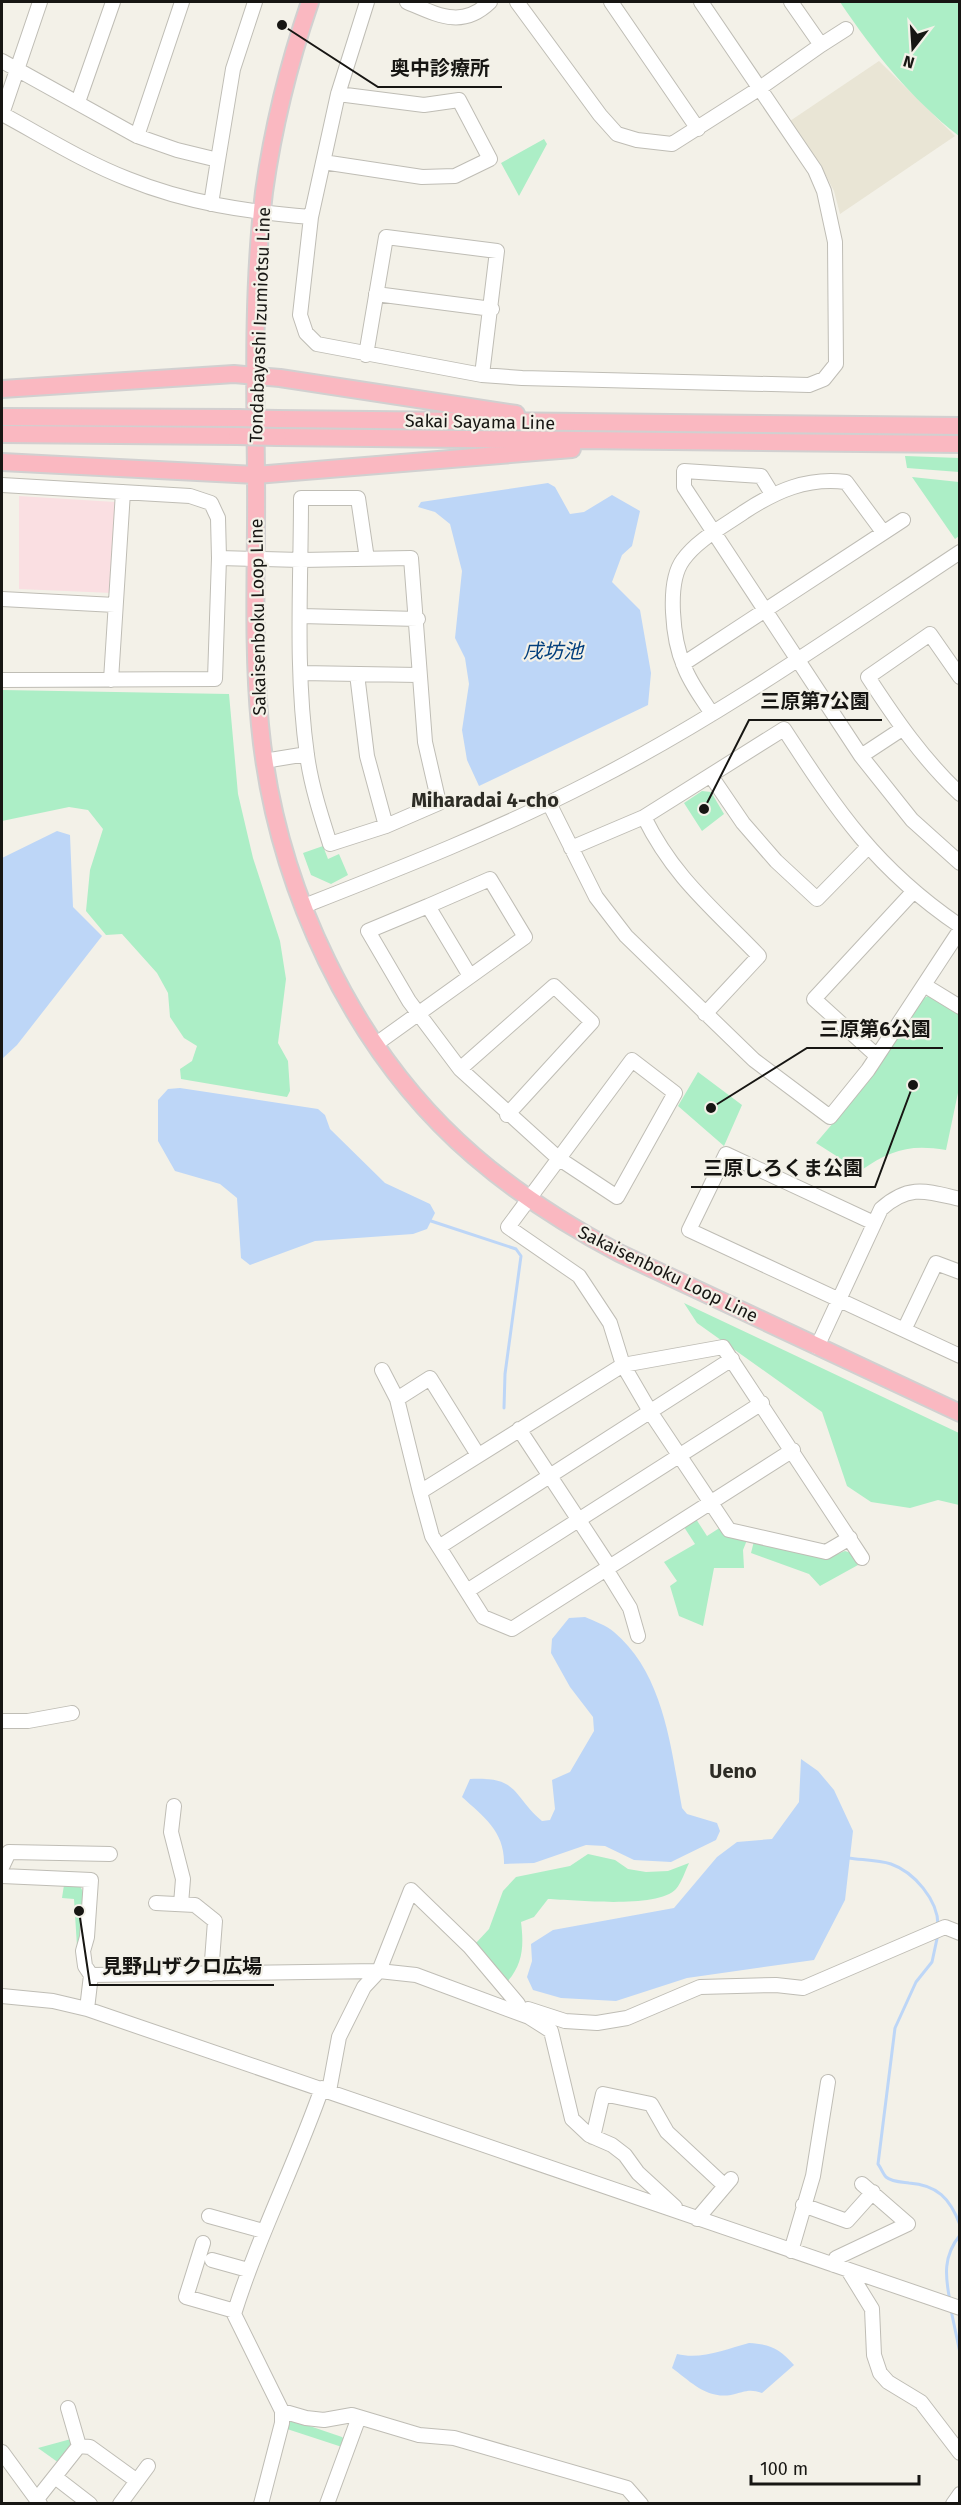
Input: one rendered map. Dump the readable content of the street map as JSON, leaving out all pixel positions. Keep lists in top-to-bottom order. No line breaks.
{"streets":{"main road":["Tondabayashi Izumiotsu Line","Sakai Sayama Line","Sakaisenboku Loop Line"]},"crossings":[["Tondabayashi Izumiotsu Line","Sakaisenboku Loop Line"]],"districts":["Miharadai 4-cho","Ueno"],"water":["戌坊池"],"places":["奥中診療所","三原第7公園","三原しろくま公園","三原第6公園","見野山ザクロ広場"],"scale_bar":"100 m","north":"bottom"}
